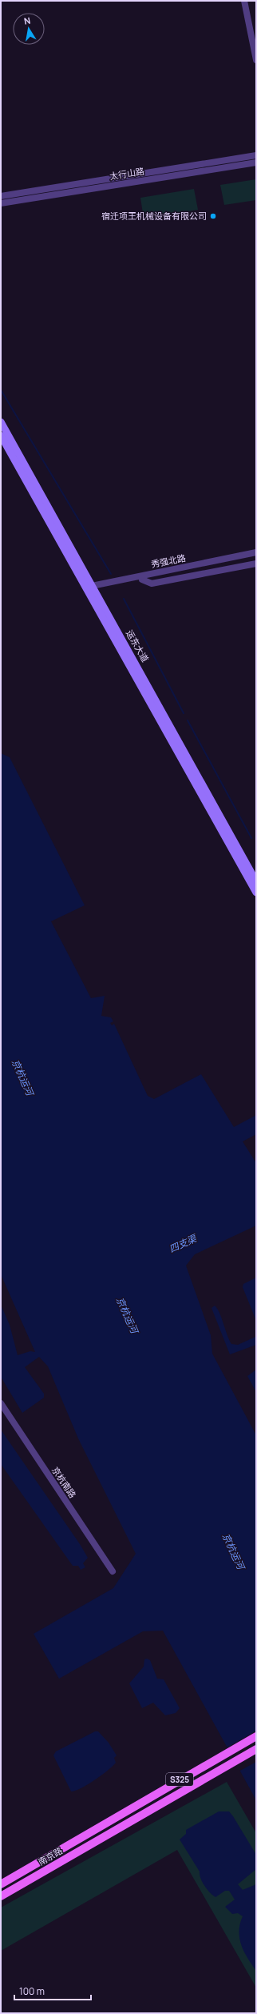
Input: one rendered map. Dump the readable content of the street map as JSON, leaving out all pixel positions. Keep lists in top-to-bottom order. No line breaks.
{"streets":{"main road":["运东大道","S325","南京路"],"street":["太行山路","秀强北路","京杭南路"]},"crossings":[["秀强北路","运东大道"]],"water":["京杭运河","四支渠"],"places":["宿迁项王机械设备有限公司"],"scale_bar":"100 m","north":"top"}
